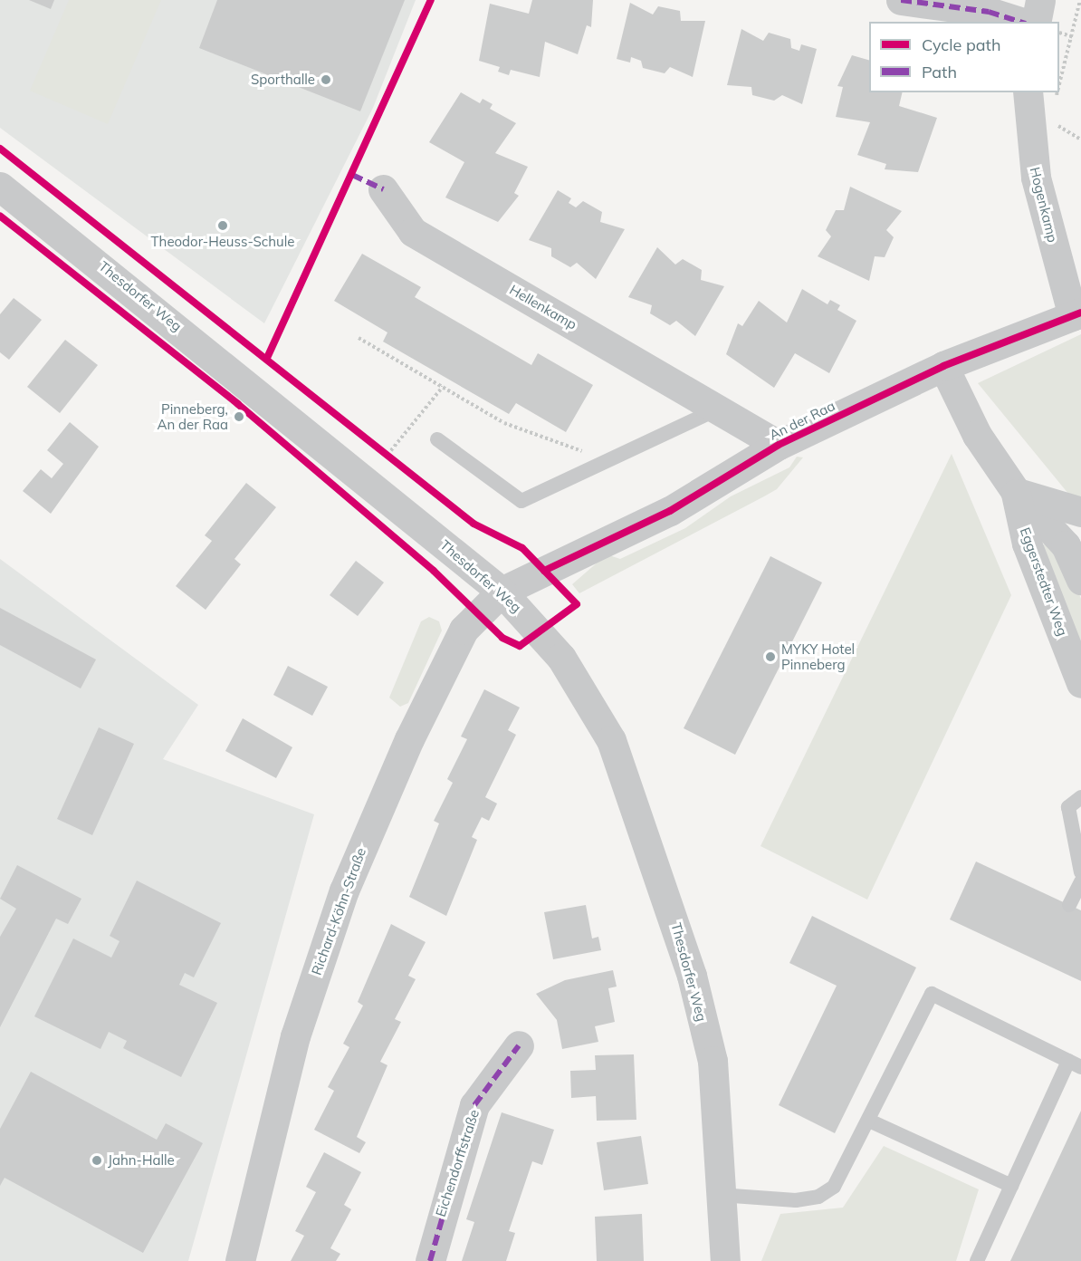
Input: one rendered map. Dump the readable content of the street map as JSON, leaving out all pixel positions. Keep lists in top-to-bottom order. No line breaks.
{"streets":{"street":["Hogenkamp","Thesdorfer Weg","Hellenkamp","An der Raa","Eggerstedter Weg","Richard-Köhn-Straße","Eichendorffstraße"]},"crossings":[["Hogenkamp","An der Raa"],["Thesdorfer Weg","An der Raa"],["Thesdorfer Weg","Richard-Köhn-Straße"],["Hellenkamp","An der Raa"],["An der Raa","Richard-Köhn-Straße"]],"places":["Sporthalle","Theodor-Heuss-Schule","Pinneberg, An der Raa","MYKY Hotel Pinneberg","Jahn-Halle"],"legend":["Cycle path","Path"]}
